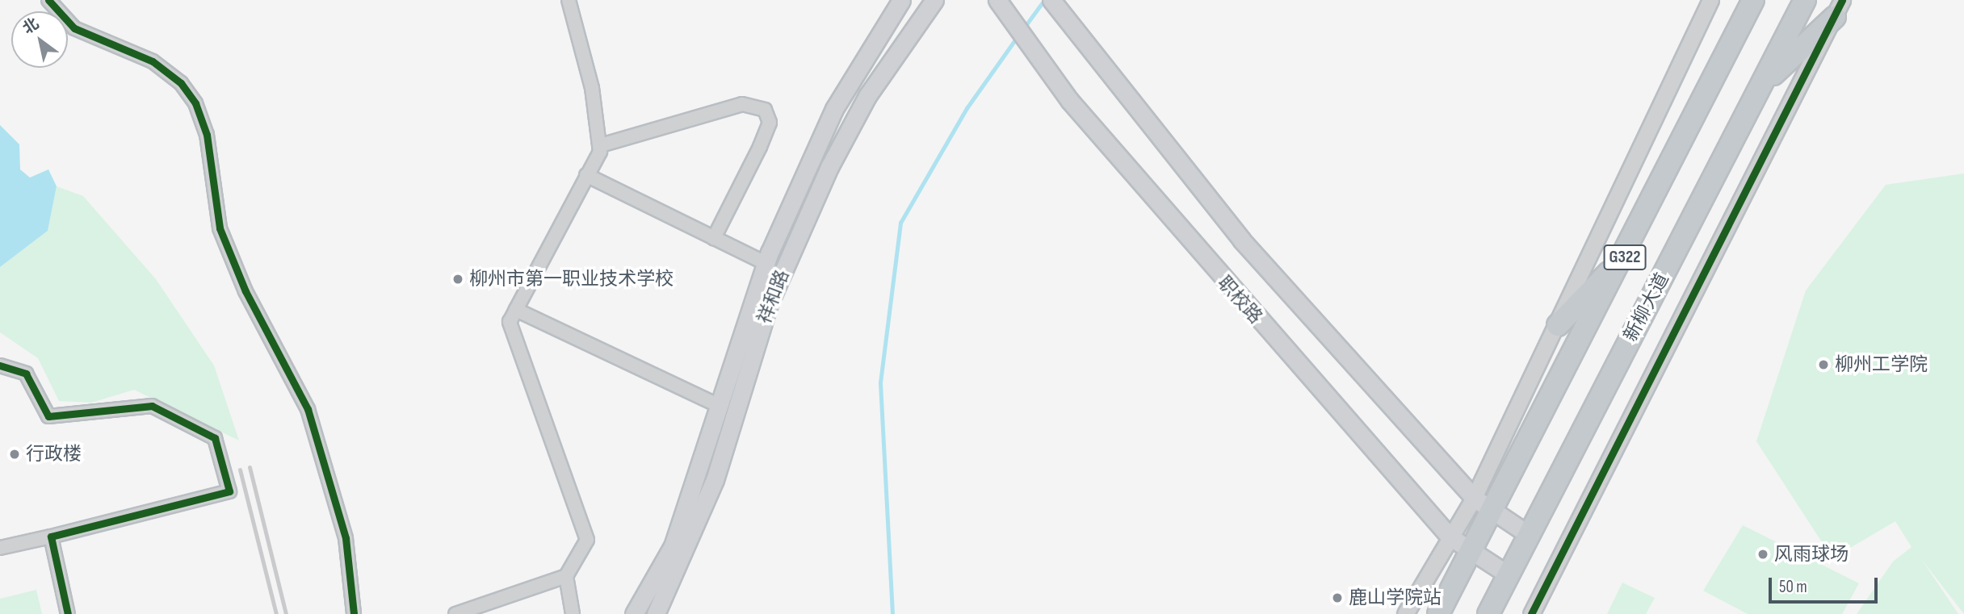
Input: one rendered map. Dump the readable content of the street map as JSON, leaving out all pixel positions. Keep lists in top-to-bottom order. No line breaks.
{"streets":{"highway":["G322","新柳大道"],"main road":["祥和路","职校路"]},"crossings":[["G322","职校路"],["职校路","新柳大道"]],"places":["柳州市第一职业技术学校","柳州工学院","行政楼","风雨球场","鹿山学院站"],"scale_bar":"50 m","north":"top left"}
